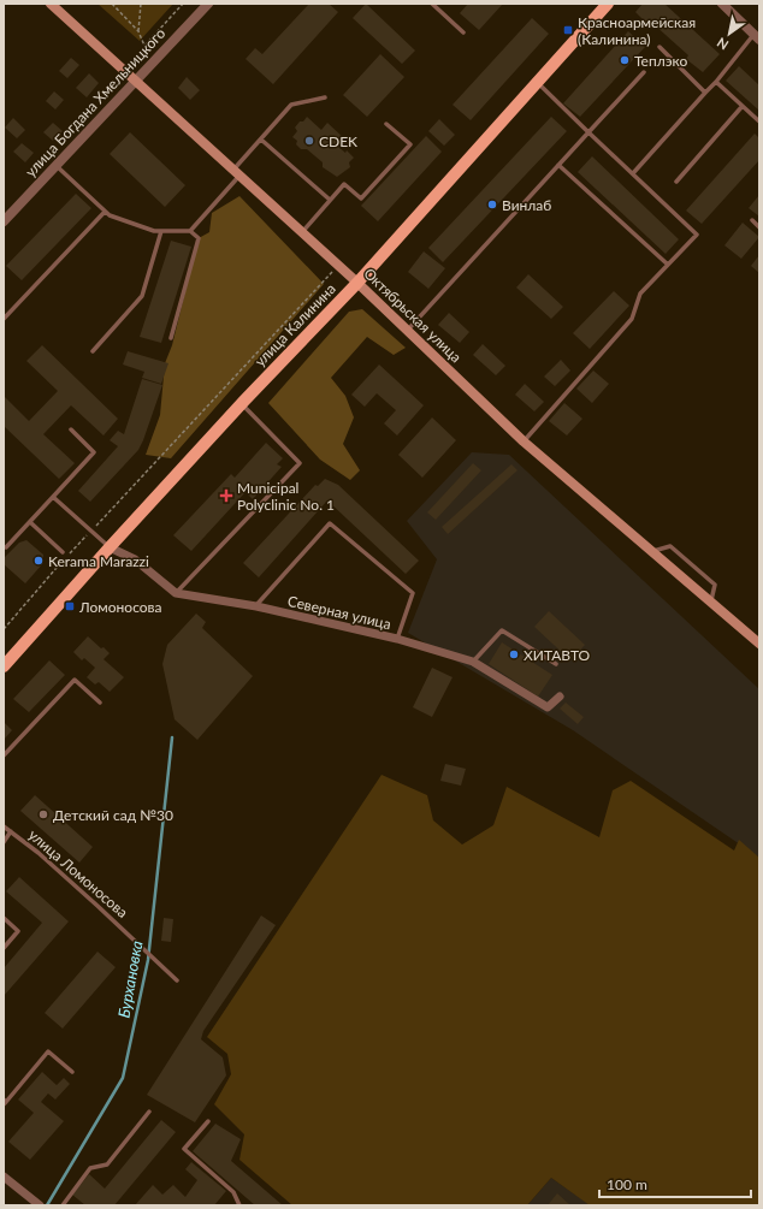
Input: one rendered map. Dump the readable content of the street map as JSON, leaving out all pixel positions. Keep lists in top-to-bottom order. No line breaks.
{"streets":{"main road":["Октябрьская улица","улица Калинина"],"street":["улица Богдана Хмельницкого","Северная улица"],"lane":["улица Ломоносова"]},"crossings":[["улица Богдана Хмельницкого","Октябрьская улица"],["Октябрьская улица","улица Калинина"]],"water":["Бурхановка"],"places":{"transit":["Красноармейская (Калинина)","Ломоносова"],"other":["Теплэко","CDEK","Винлаб","Kerama Marazzi","ХИТАВТО","Детский сад №30"],"health":["Municipal Polyclinic No. 1"]},"scale_bar":"100 m","north":"bottom left"}
